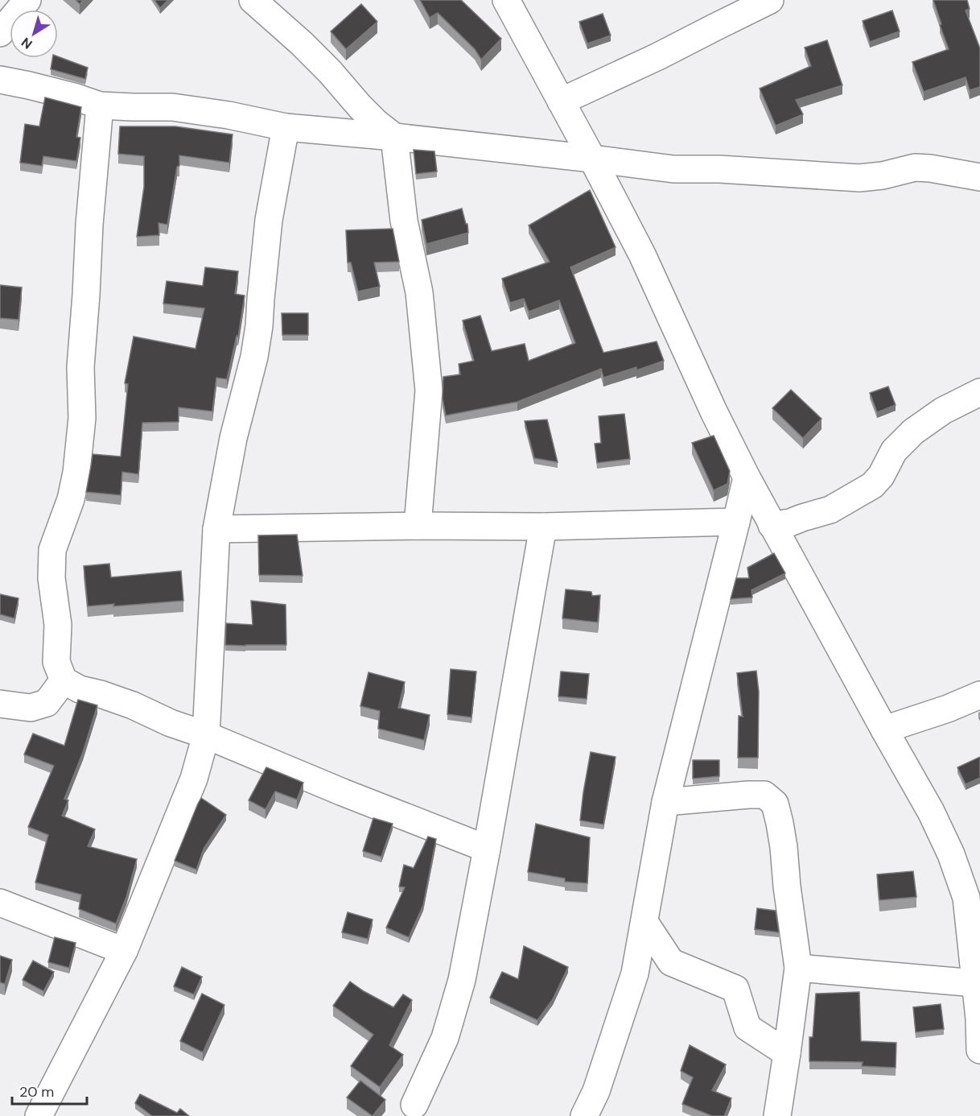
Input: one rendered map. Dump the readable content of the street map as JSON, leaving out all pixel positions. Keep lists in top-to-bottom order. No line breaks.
{"scale_bar":"20 m","north":"bottom left"}
